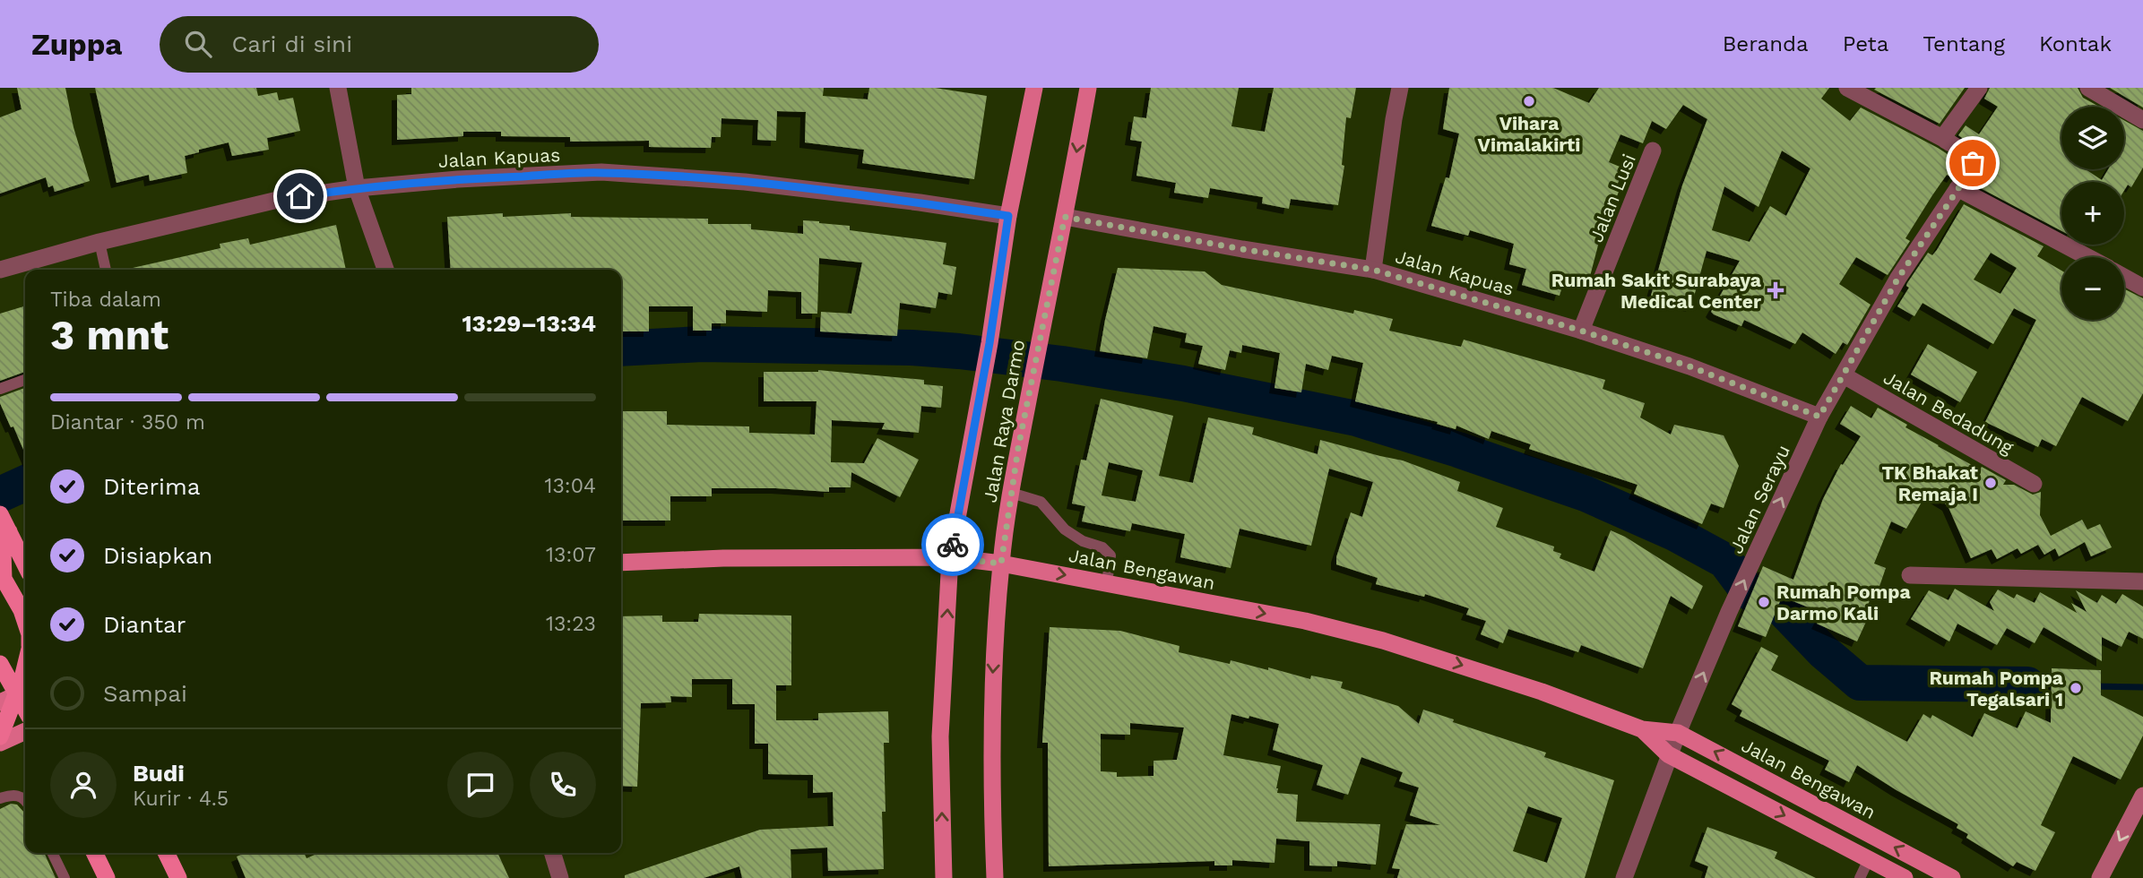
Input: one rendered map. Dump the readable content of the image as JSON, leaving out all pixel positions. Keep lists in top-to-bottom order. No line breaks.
{"streets":{"main road":["Jalan Raya Darmo","Jalan Bengawan"],"street":["Jalan Kapuas","Jalan Lusi","Jalan Bedadung","Jalan Serayu"]},"crossings":[["Jalan Kapuas","Jalan Lusi"],["Jalan Kapuas","Jalan Raya Darmo"],["Jalan Kapuas","Jalan Serayu"],["Jalan Bedadung","Jalan Serayu"],["Jalan Raya Darmo","Jalan Bengawan"],["Jalan Serayu","Jalan Bengawan"]],"one_way":["Jalan Serayu"],"places":{"other":["Vihara Vimalakirti","TK Bhakat Remaja I","Rumah Pompa Darmo Kali","Rumah Pompa Tegalsari 1"],"health":["Rumah Sakit Surabaya Medical Center"]},"page":{"header":"Zuppa","search":"Cari di sini","nav":["Beranda","Peta","Tentang","Kontak"],"map_buttons":["+","−"],"heading":["3 mnt","Tiba dalam","13:29–13:34"],"panel":["Budi","Kurir · 4.5"],"bar":"Diantar · 350 m","list":[["Diterima","13:04"],["Disiapkan","13:07"],["Diantar","13:23"],"Sampai"]}}
